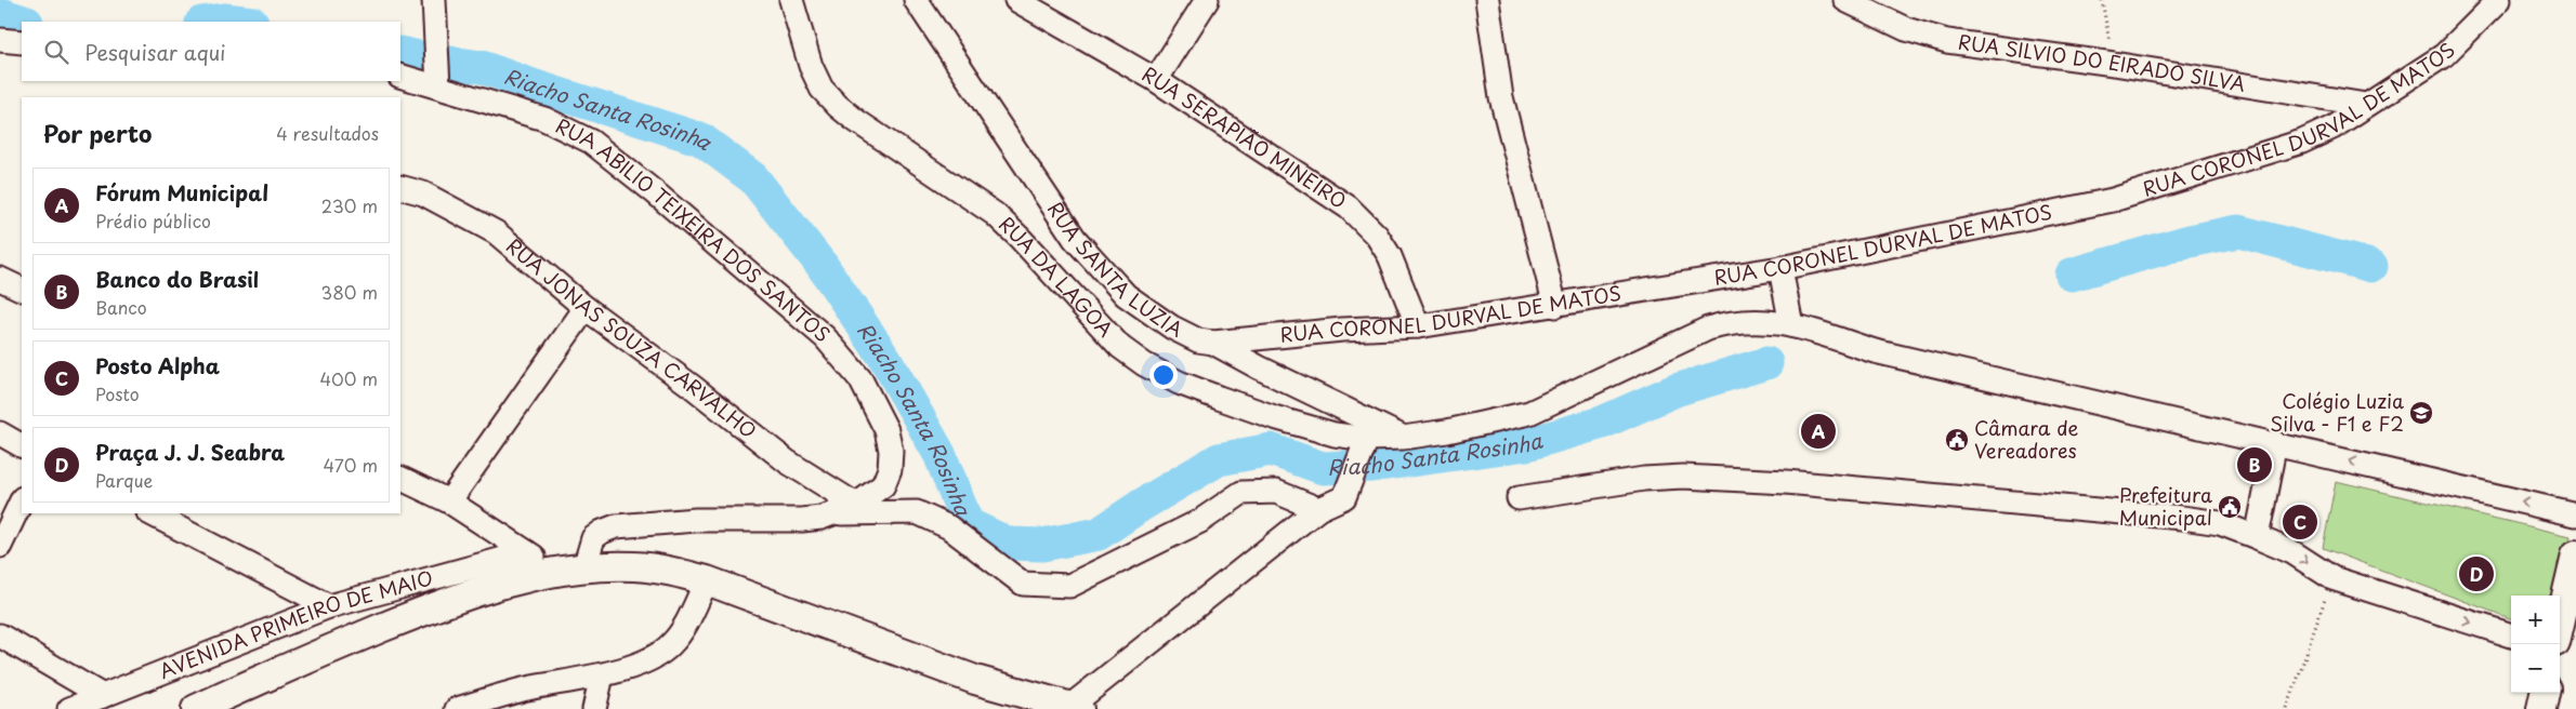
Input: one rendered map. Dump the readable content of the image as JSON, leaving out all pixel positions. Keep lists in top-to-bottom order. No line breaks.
{"streets":{"street":["RUA SILVIO DO EIRADO SILVA","RUA CORONEL DURVAL DE MATOS","RUA SERAPIÃO MINEIRO","RUA ABILIO TEIXEIRA DOS SANTOS","RUA SANTA LUZIA","RUA DA LAGOA","RUA JONAS SOUZA CARVALHO","AVENIDA PRIMEIRO DE MAIO"]},"crossings":[["RUA SILVIO DO EIRADO SILVA","RUA CORONEL DURVAL DE MATOS"],["RUA CORONEL DURVAL DE MATOS","RUA SERAPIÃO MINEIRO"],["RUA CORONEL DURVAL DE MATOS","RUA SANTA LUZIA"],["RUA ABILIO TEIXEIRA DOS SANTOS","RUA JONAS SOUZA CARVALHO"],["RUA SANTA LUZIA","RUA DA LAGOA"]],"water":["Riacho Santa Rosinha"],"places":{"school or university":["Colégio Luzia Silva - F1 e F2"],"public building":["Câmara de Vereadores","Prefeitura Municipal"]},"page":{"search":"Pesquisar aqui","heading":["Por perto","4 resultados"],"list":[{"mark":"A","name":"Fórum Municipal","note":"Prédio público","value":"230 m"},{"mark":"B","name":"Banco do Brasil","note":"Banco","value":"380 m"},{"mark":"C","name":"Posto Alpha","note":"Posto","value":"400 m"},{"mark":"D","name":"Praça J. J. Seabra","note":"Parque","value":"470 m"}],"pins":["A","B","C","D"],"map_buttons":["+","−"]}}
